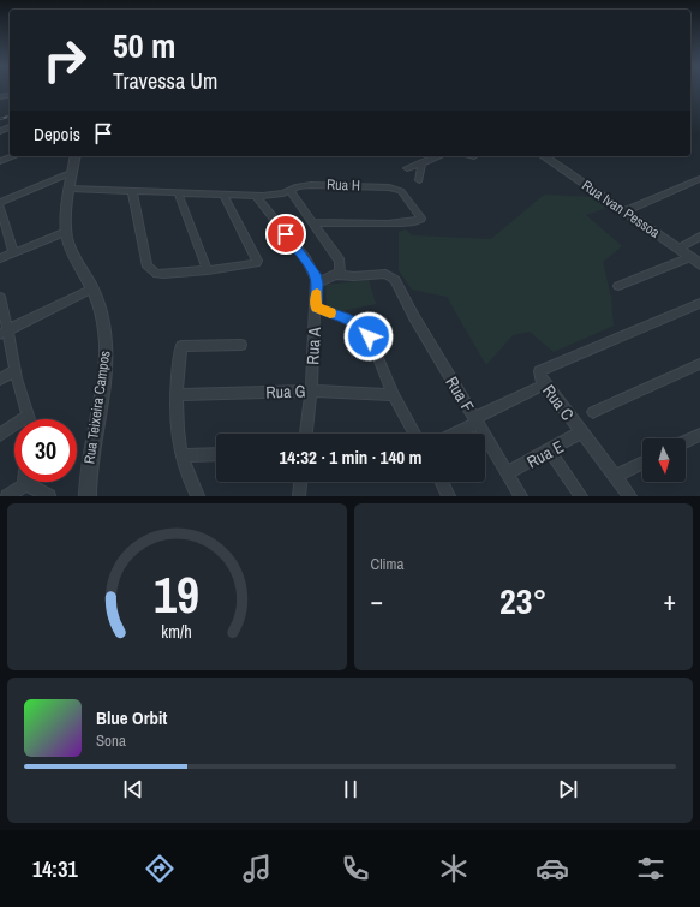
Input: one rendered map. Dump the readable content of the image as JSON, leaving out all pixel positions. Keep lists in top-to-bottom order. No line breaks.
{"streets":{"street":["Rua H","Rua Ivan Pessoa","Rua A","Rua G","Rua F","Rua C","Rua Teixeira Campos","Rua E"]},"crossings":[["Rua H","Rua Teixeira Campos"],["Rua A","Rua G"],["Rua F","Rua E"],["Rua C","Rua E"]],"north":"bottom","page":{"turn":["50 m","Travessa Um"],"then":"Depois","limit":"30","trip":"14:32 · 1 min · 140 m","tile":"Clima","heat":["−","23°","+"],"song":["Blue Orbit","Sona"],"tabs":"14:31","gauge":["19","km/h"]}}
